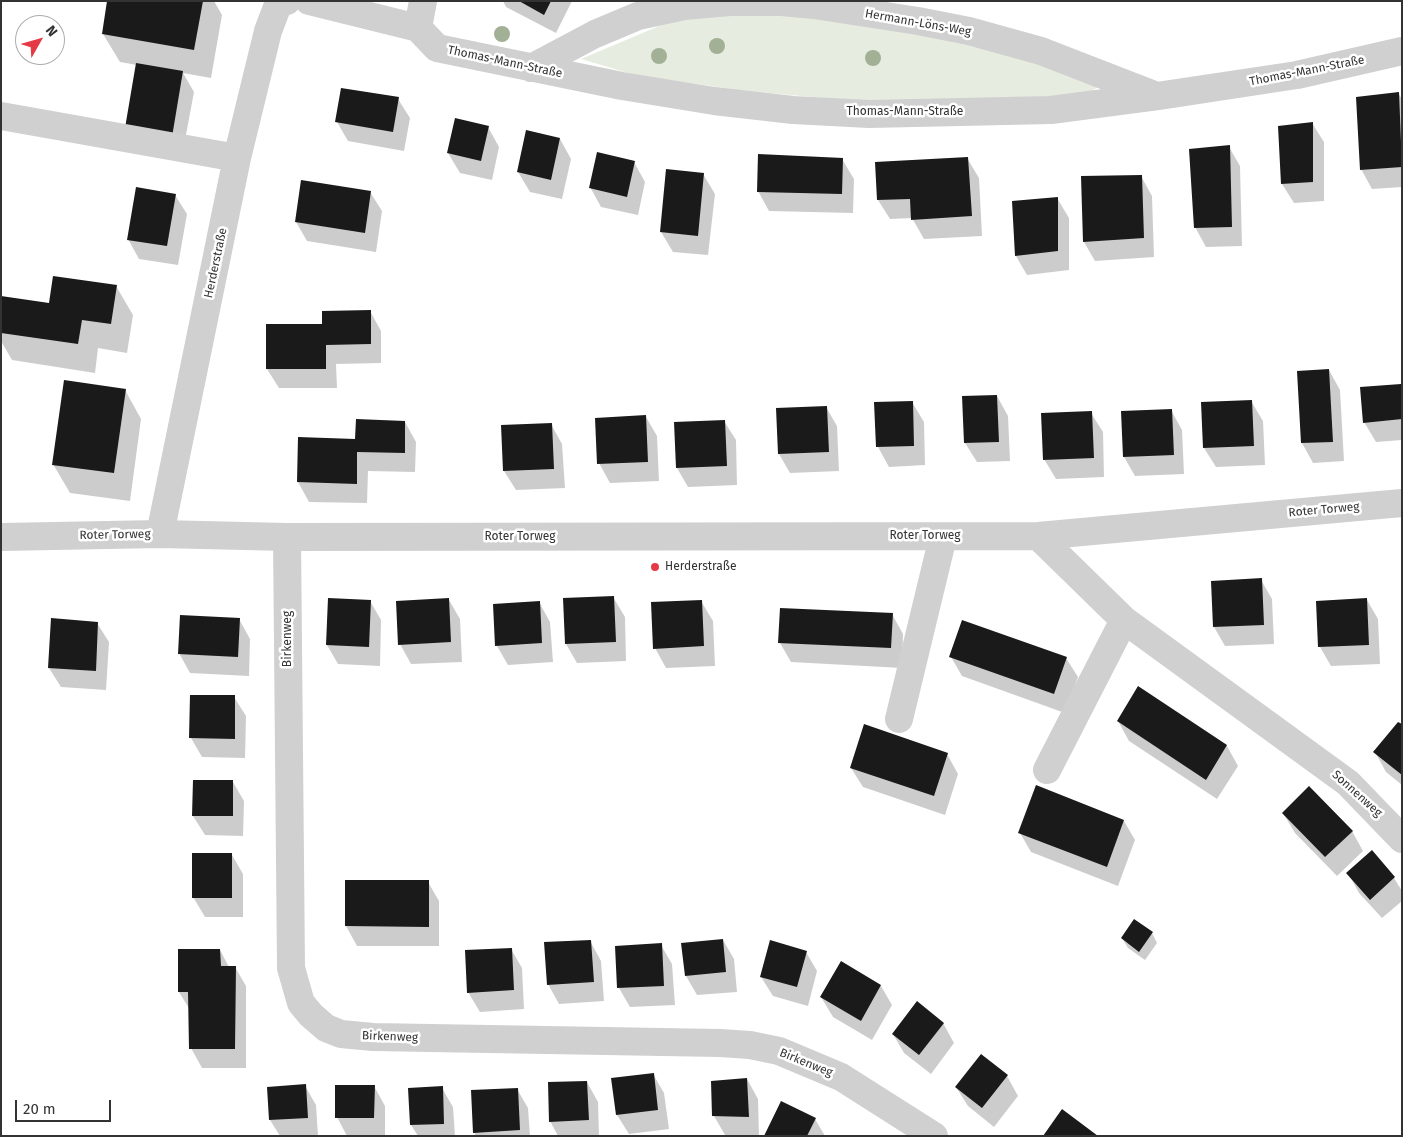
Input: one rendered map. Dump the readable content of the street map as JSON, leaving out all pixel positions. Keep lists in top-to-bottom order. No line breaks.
{"streets":{"street":["Hermann-Löns-Weg","Thomas-Mann-Straße","Herderstraße","Roter Torweg","Birkenweg","Sonnenweg"]},"crossings":[["Hermann-Löns-Weg","Thomas-Mann-Straße"],["Herderstraße","Roter Torweg"],["Roter Torweg","Birkenweg"]],"places":["Herderstraße"],"scale_bar":"20 m","north":"top right"}
